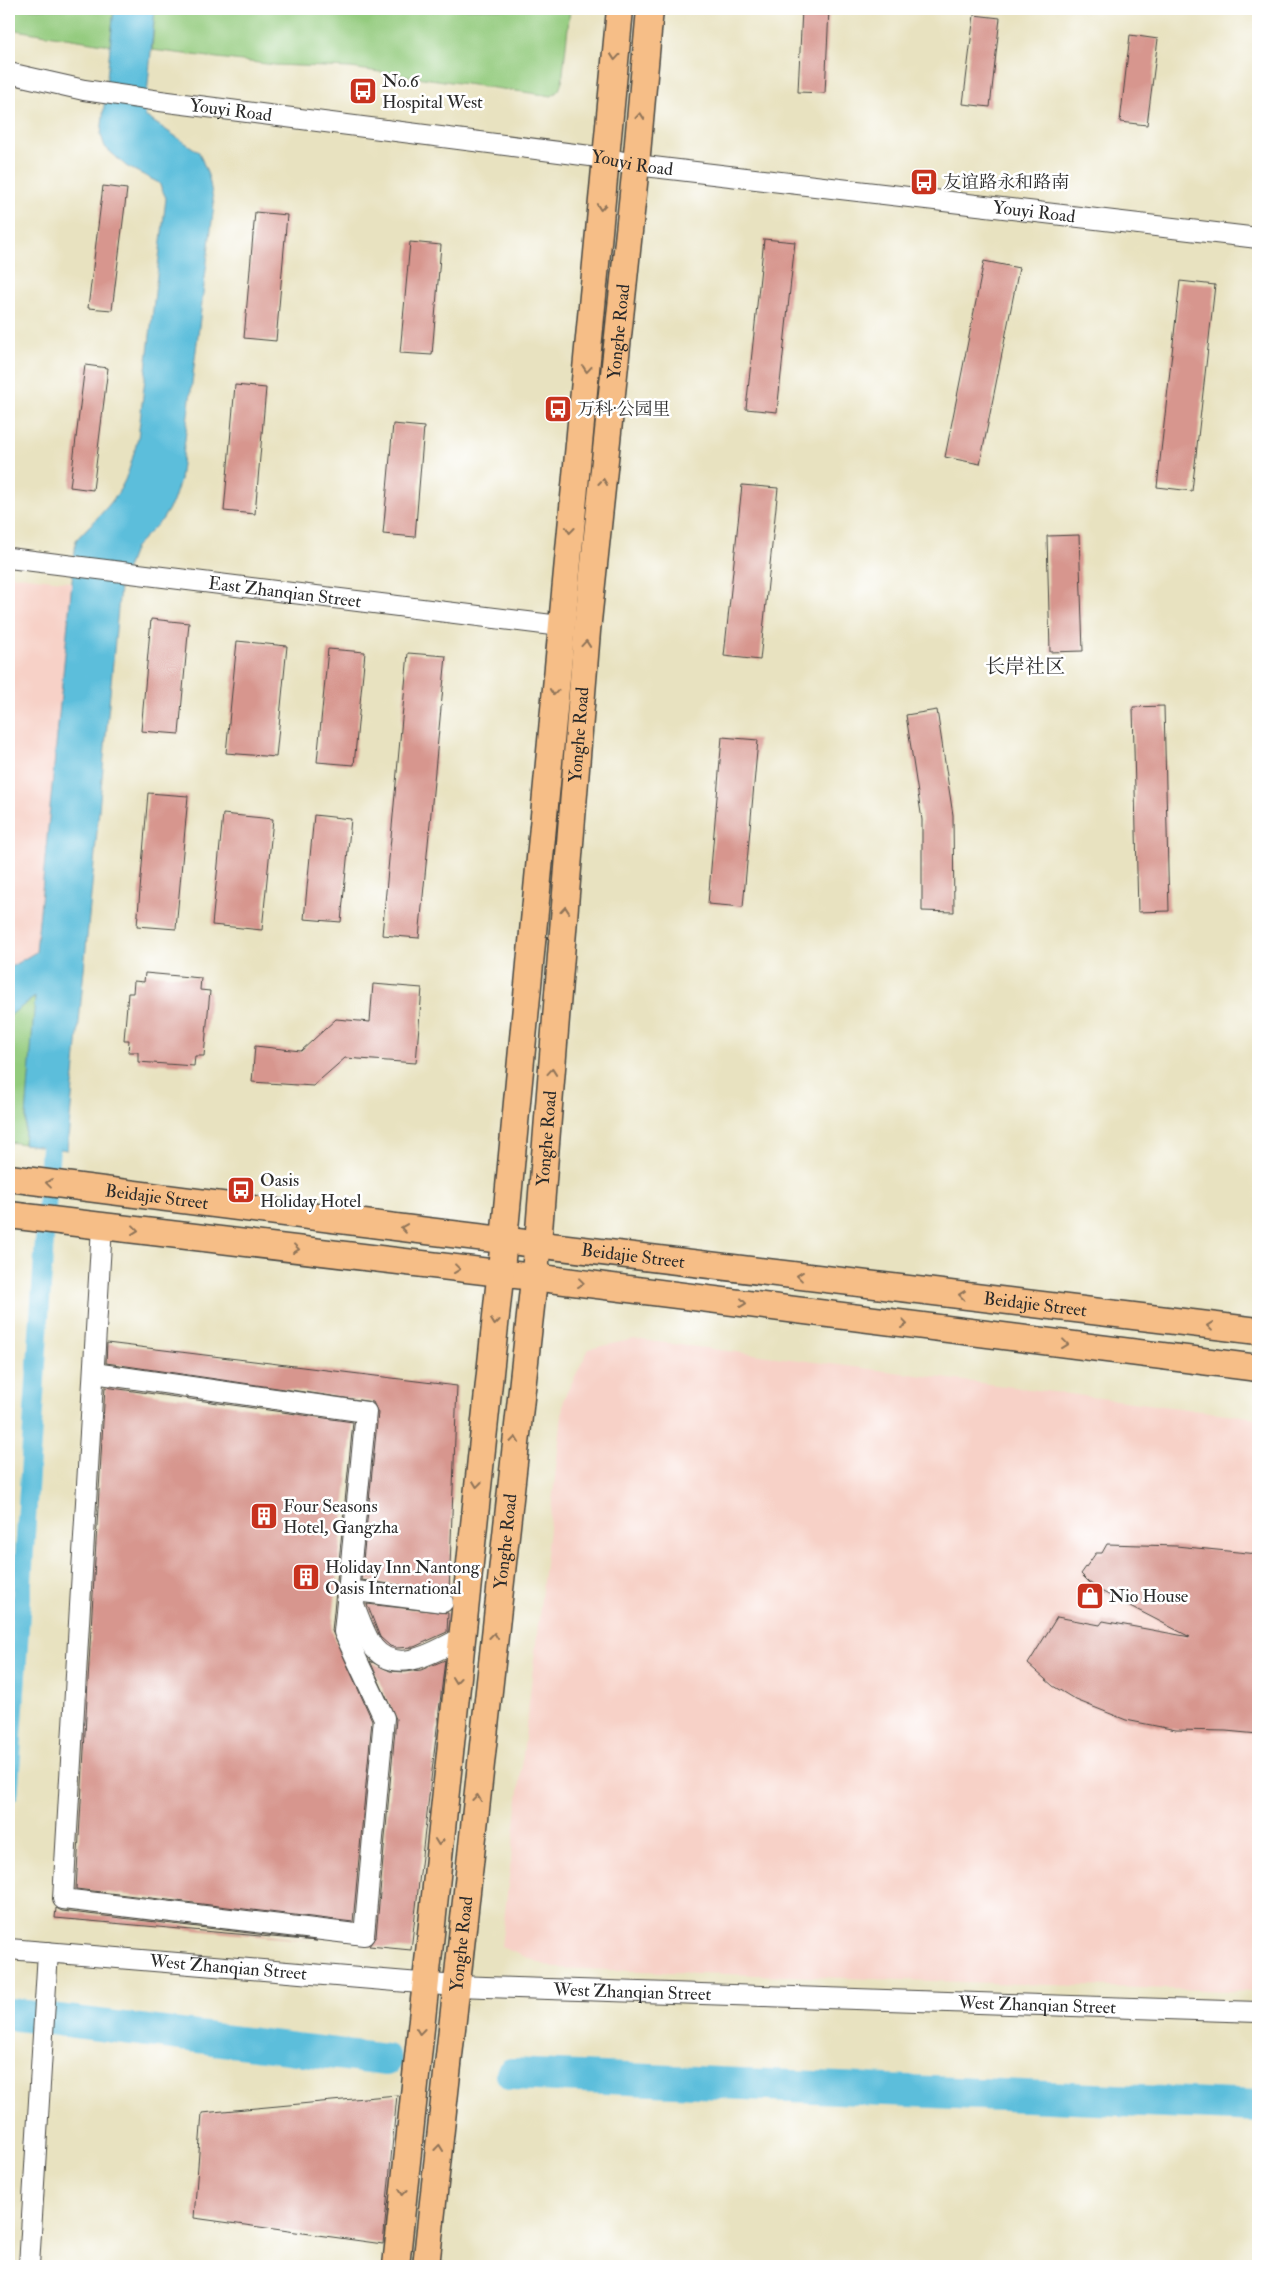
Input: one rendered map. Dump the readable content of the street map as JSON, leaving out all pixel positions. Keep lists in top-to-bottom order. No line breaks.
{"streets":{"main road":["Yonghe Road","Beidajie Street"],"street":["Youyi Road","East Zhanqian Street","West Zhanqian Street"]},"crossings":[["Youyi Road","Yonghe Road"],["Yonghe Road","East Zhanqian Street"],["Yonghe Road","Beidajie Street"],["Yonghe Road","West Zhanqian Street"]],"districts":["长岸社区"],"places":{"bus stop":["No.6 Hospital West","友谊路永和路南","万科·公园里","Oasis Holiday Hotel"],"building":["Four Seasons Hotel, Gangzha","Holiday Inn Nantong Oasis International"],"shop":["Nio House"]}}
